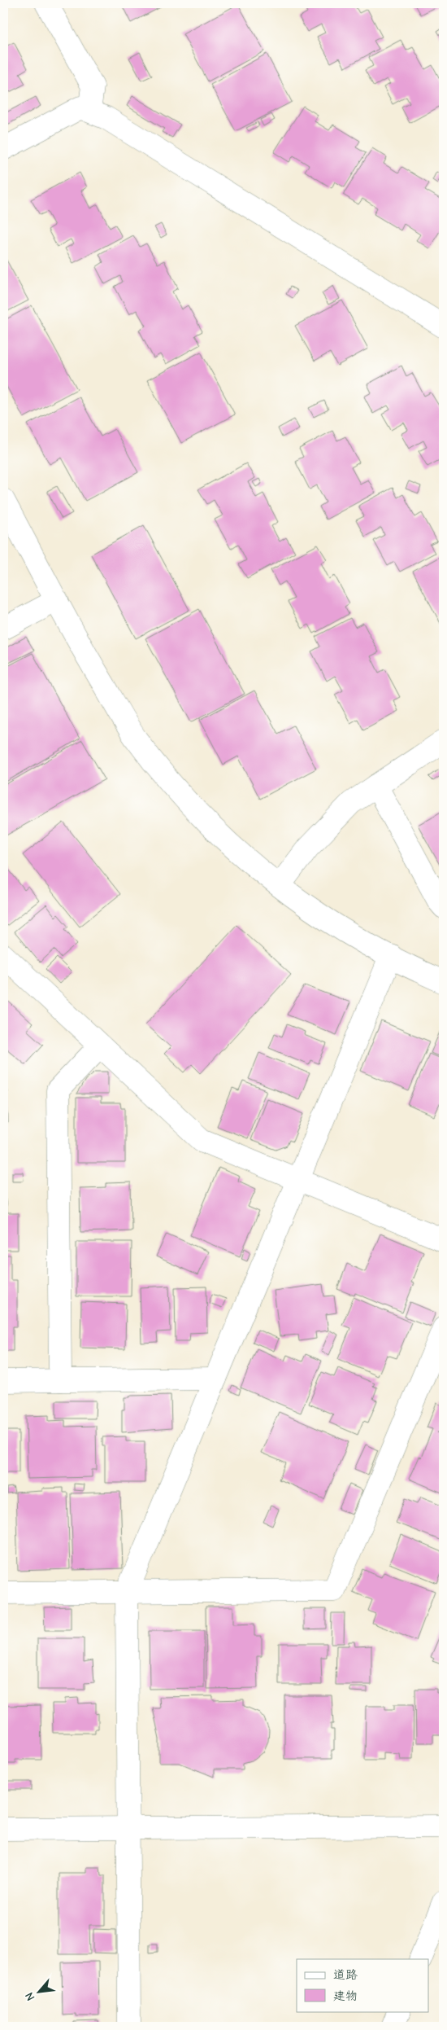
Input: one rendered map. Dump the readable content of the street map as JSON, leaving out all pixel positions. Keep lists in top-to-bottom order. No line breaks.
{"legend":["道路","建物"],"north":"bottom left"}
